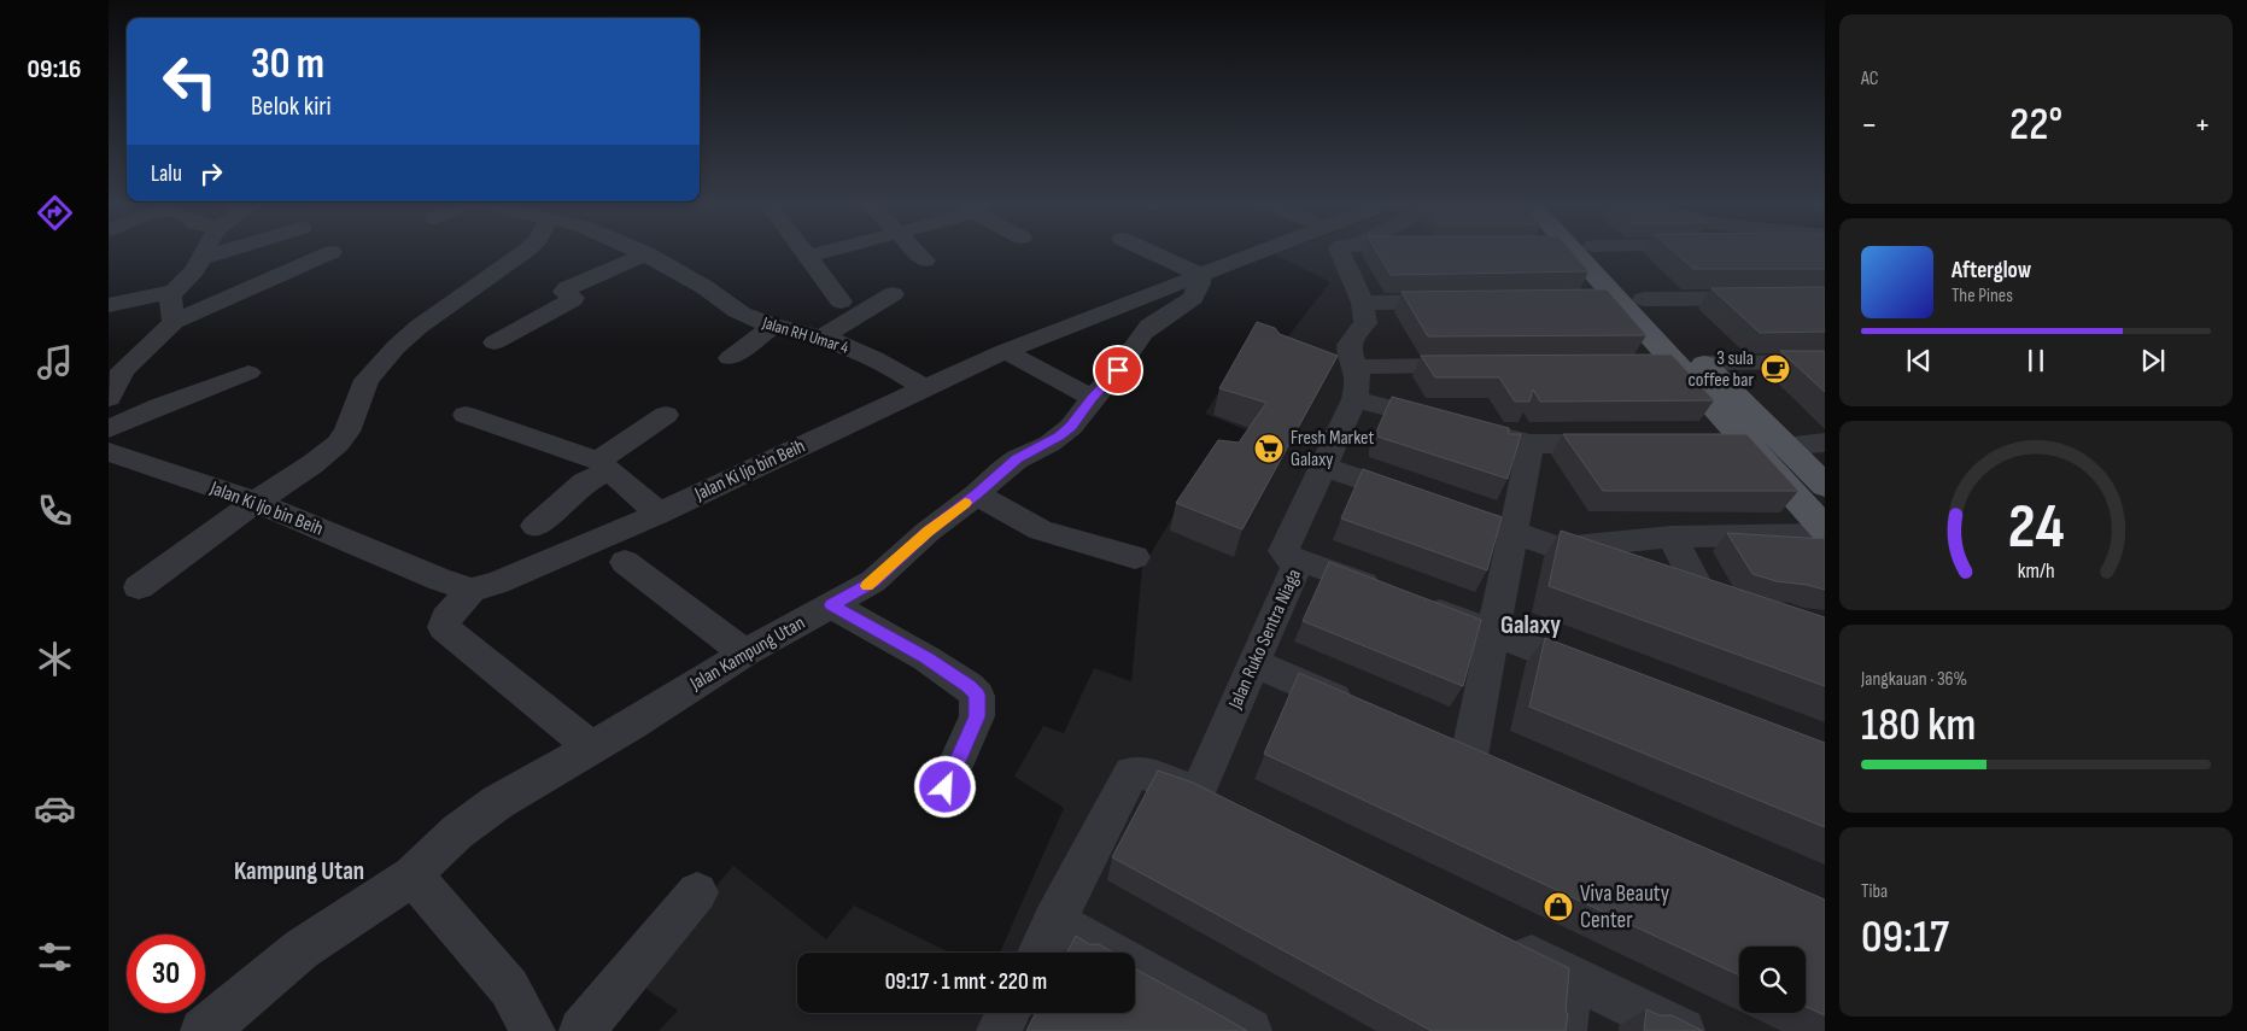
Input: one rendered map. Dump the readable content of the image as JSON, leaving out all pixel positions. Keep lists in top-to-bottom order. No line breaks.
{"streets":{"street":["Jalan RH Umar 4","Jalan Ki Ijo bin Beih","Jalan Ruko Sentra Niaga","Jalan Kampung Utan"]},"crossings":[["Jalan RH Umar 4","Jalan Ki Ijo bin Beih"],["Jalan Ki Ijo bin Beih","Jalan Kampung Utan"]],"districts":["Galaxy","Kampung Utan"],"places":{"cafe":["3 sula coffee bar"],"supermarket":["Fresh Market Galaxy"],"shop":["Viva Beauty Center"]},"page":{"tabs":"09:16","tile":["AC",["Jangkauan · 36%","180 km"],["Tiba","09:17"]],"turn":["30 m","Belok kiri"],"heat":["−","22°","+"],"then":"Lalu","song":["Afterglow","The Pines"],"limit":"30","trip":"09:17 · 1 mnt · 220 m","gauge":["24","km/h"]}}
